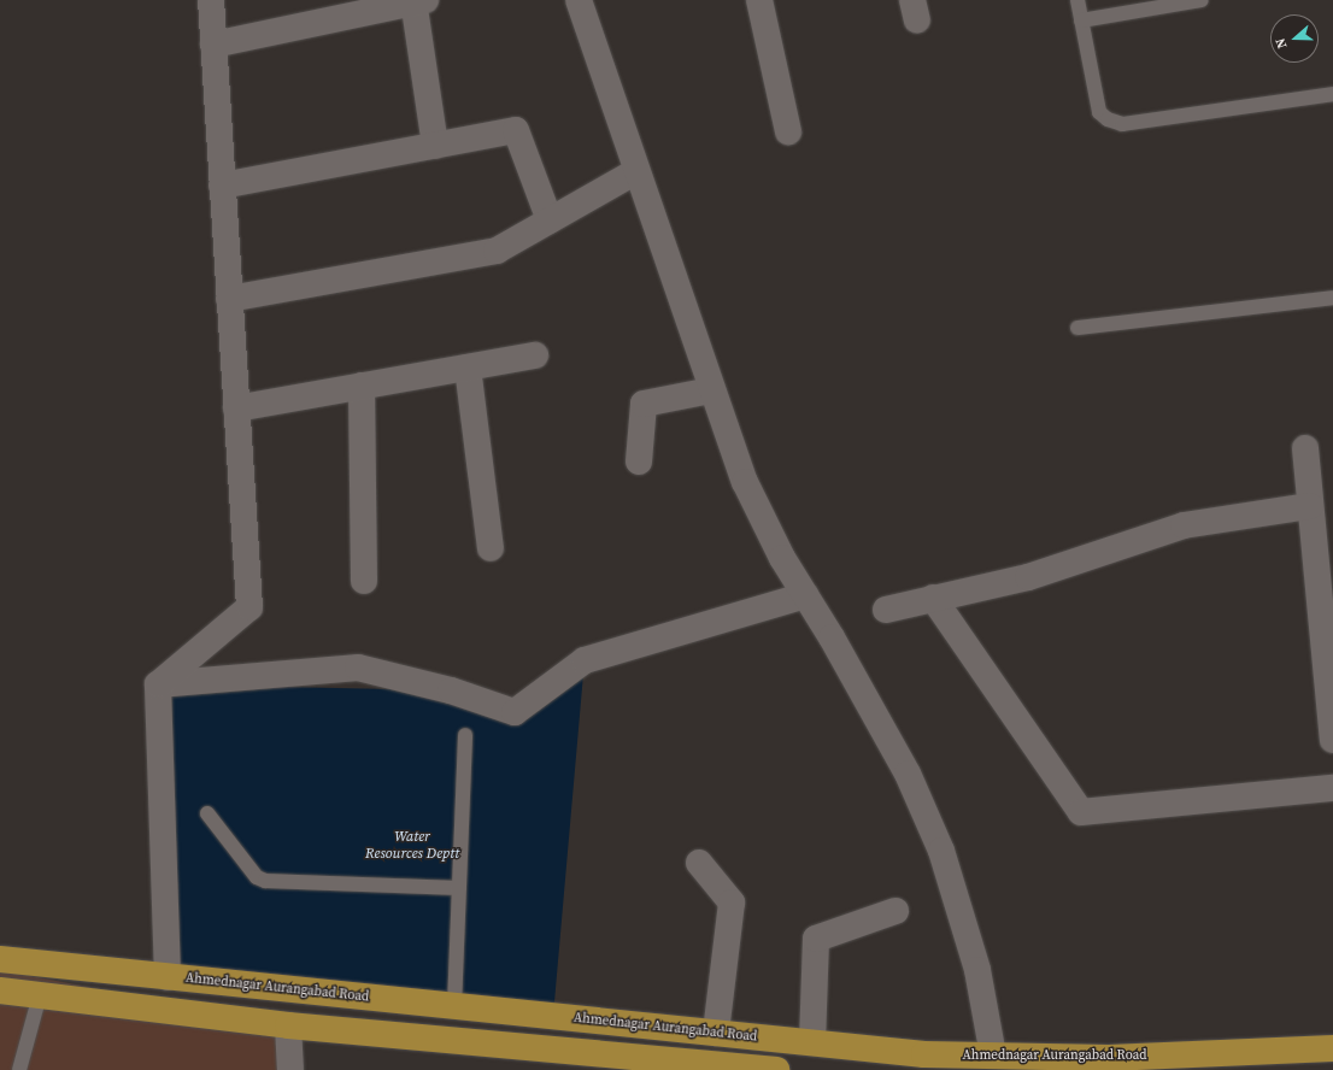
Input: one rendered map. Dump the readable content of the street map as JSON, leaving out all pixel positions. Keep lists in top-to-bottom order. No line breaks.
{"streets":{"highway":["Ahmednagar Aurangabad Road"]},"water":["Water Resources Deptt"],"north":"left"}
